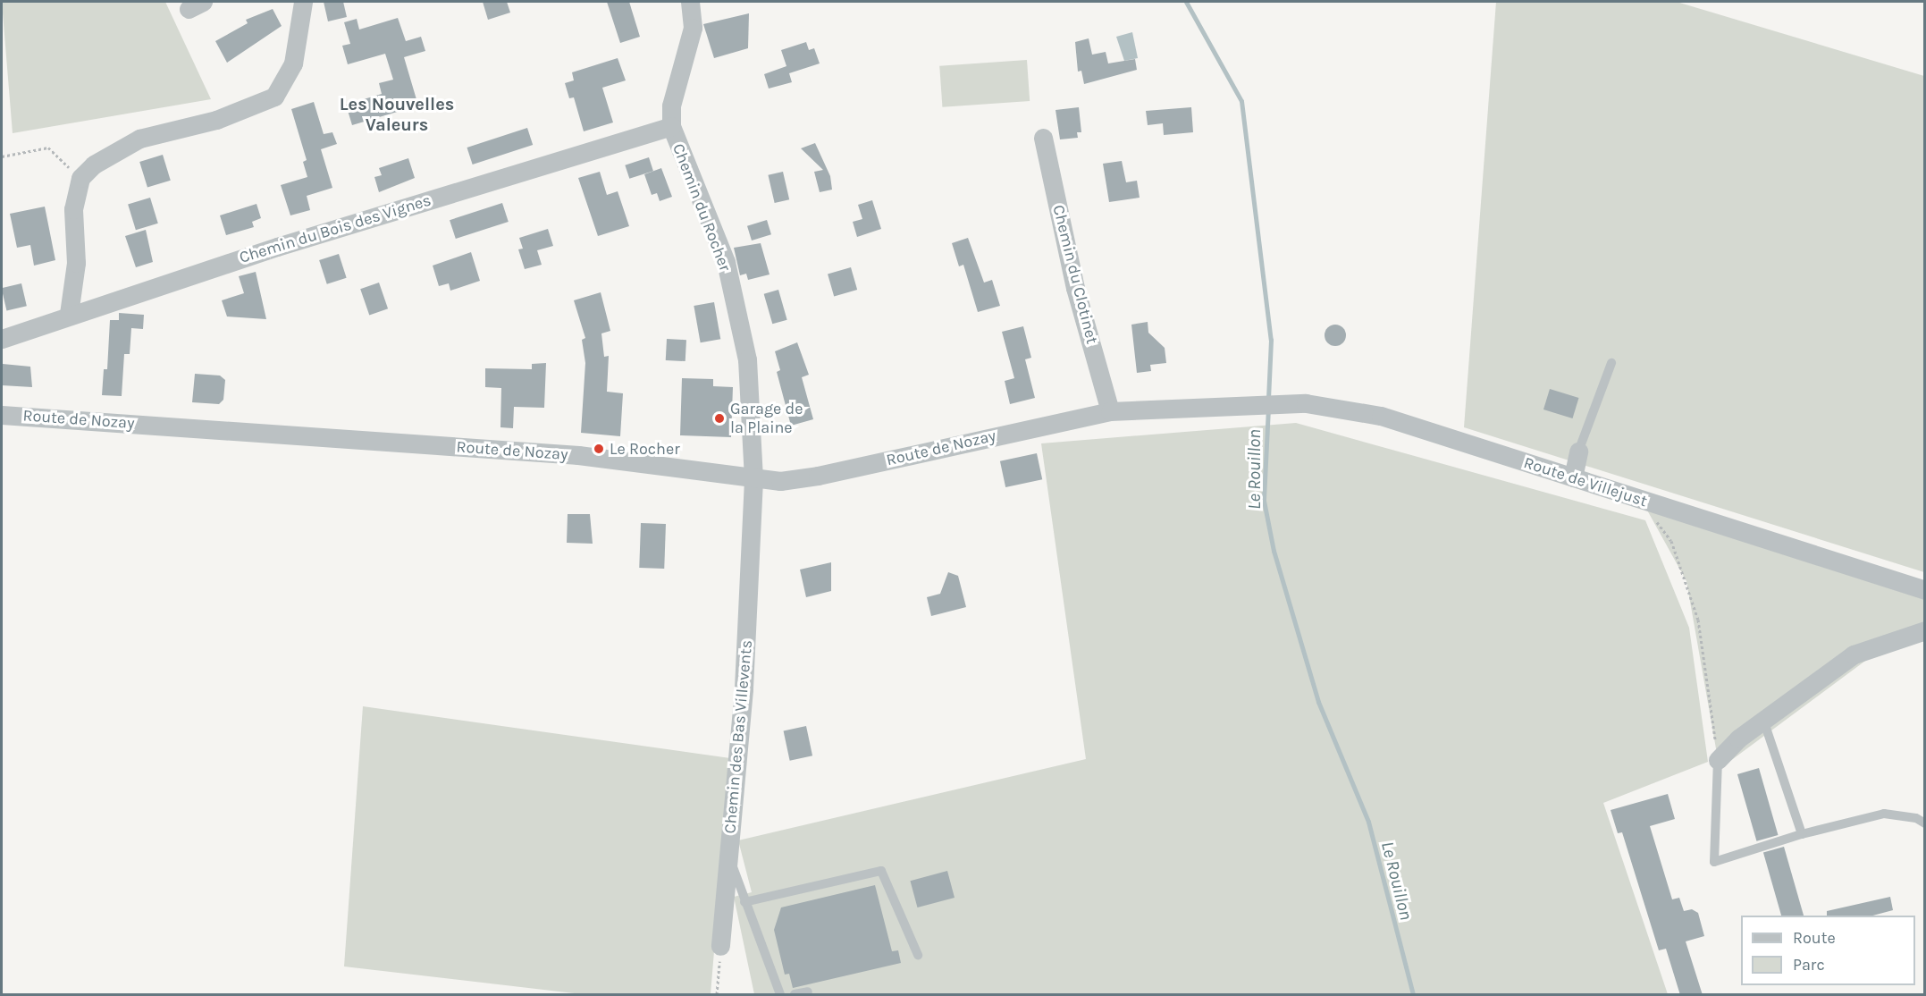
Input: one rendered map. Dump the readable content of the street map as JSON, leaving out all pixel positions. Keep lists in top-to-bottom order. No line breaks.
{"streets":{"street":["Chemin du Rocher","Chemin du Bois des Vignes","Chemin du Clotinet","Route de Nozay","Route de Villejust","Chemin des Bas Villevents"]},"crossings":[["Chemin du Rocher","Chemin du Bois des Vignes"],["Chemin du Rocher","Route de Nozay"],["Chemin du Rocher","Chemin des Bas Villevents"],["Chemin du Clotinet","Route de Nozay"],["Route de Nozay","Route de Villejust"],["Route de Nozay","Chemin des Bas Villevents"]],"districts":["Les Nouvelles Valeurs"],"water":["Le Rouillon"],"places":["Garage de la Plaine","Le Rocher"],"legend":["Route","Parc"]}
